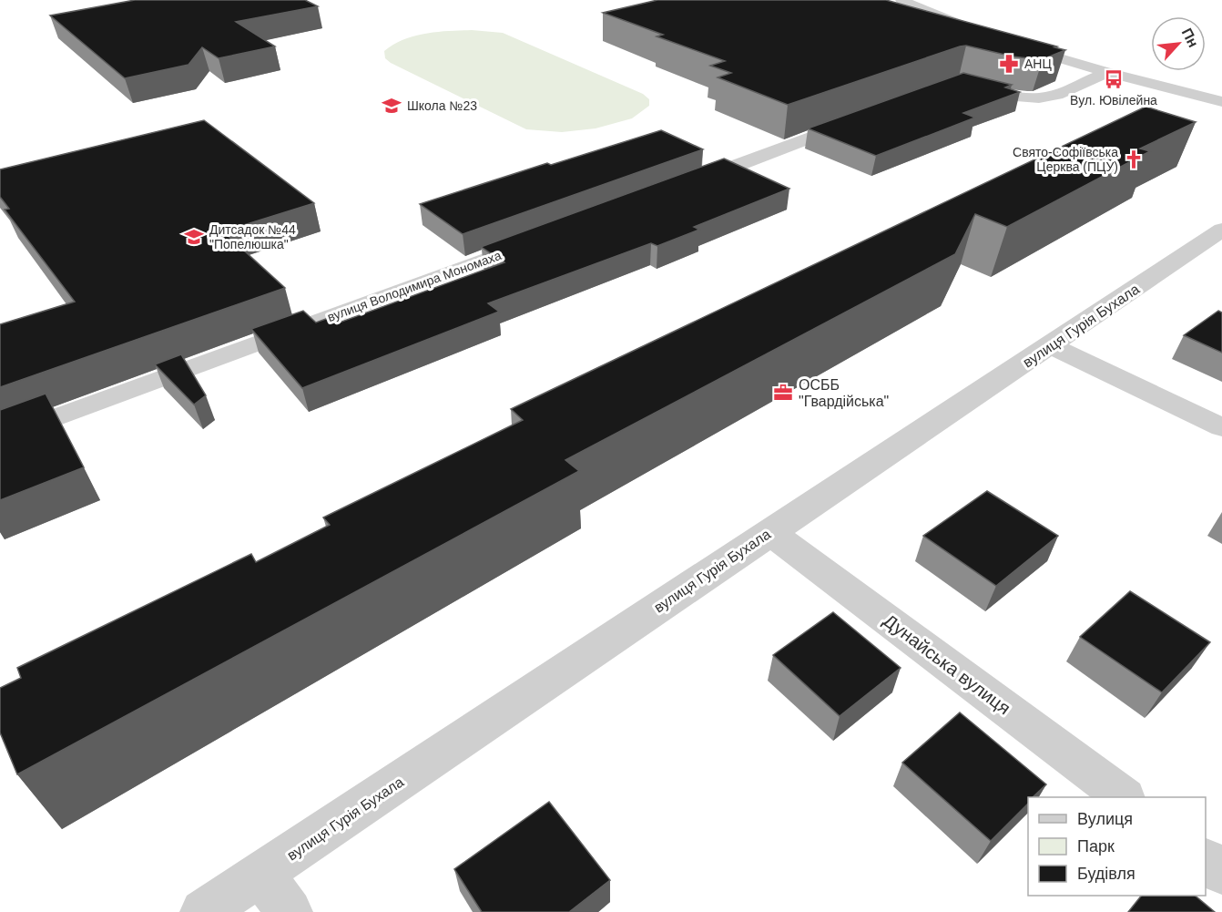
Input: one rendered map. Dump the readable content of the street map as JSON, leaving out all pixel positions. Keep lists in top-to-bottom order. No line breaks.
{"streets":{"street":["вулиця Володимира Мономаха","вулиця Гурія Бухала","Дунайська вулиця"]},"crossings":[["вулиця Гурія Бухала","Дунайська вулиця"]],"places":{"pharmacy":["АНЦ"],"bus stop":["Вул. Ювілейна"],"school or university":["Школа №23","Дитсадок №44 \"Попелюшка\""],"church":["Свято-Софіївська Церква (ПЦУ)"],"office":["ОСББ \"Гвардійська\""]},"legend":["Вулиця","Парк","Будівля"],"north":"top right"}
